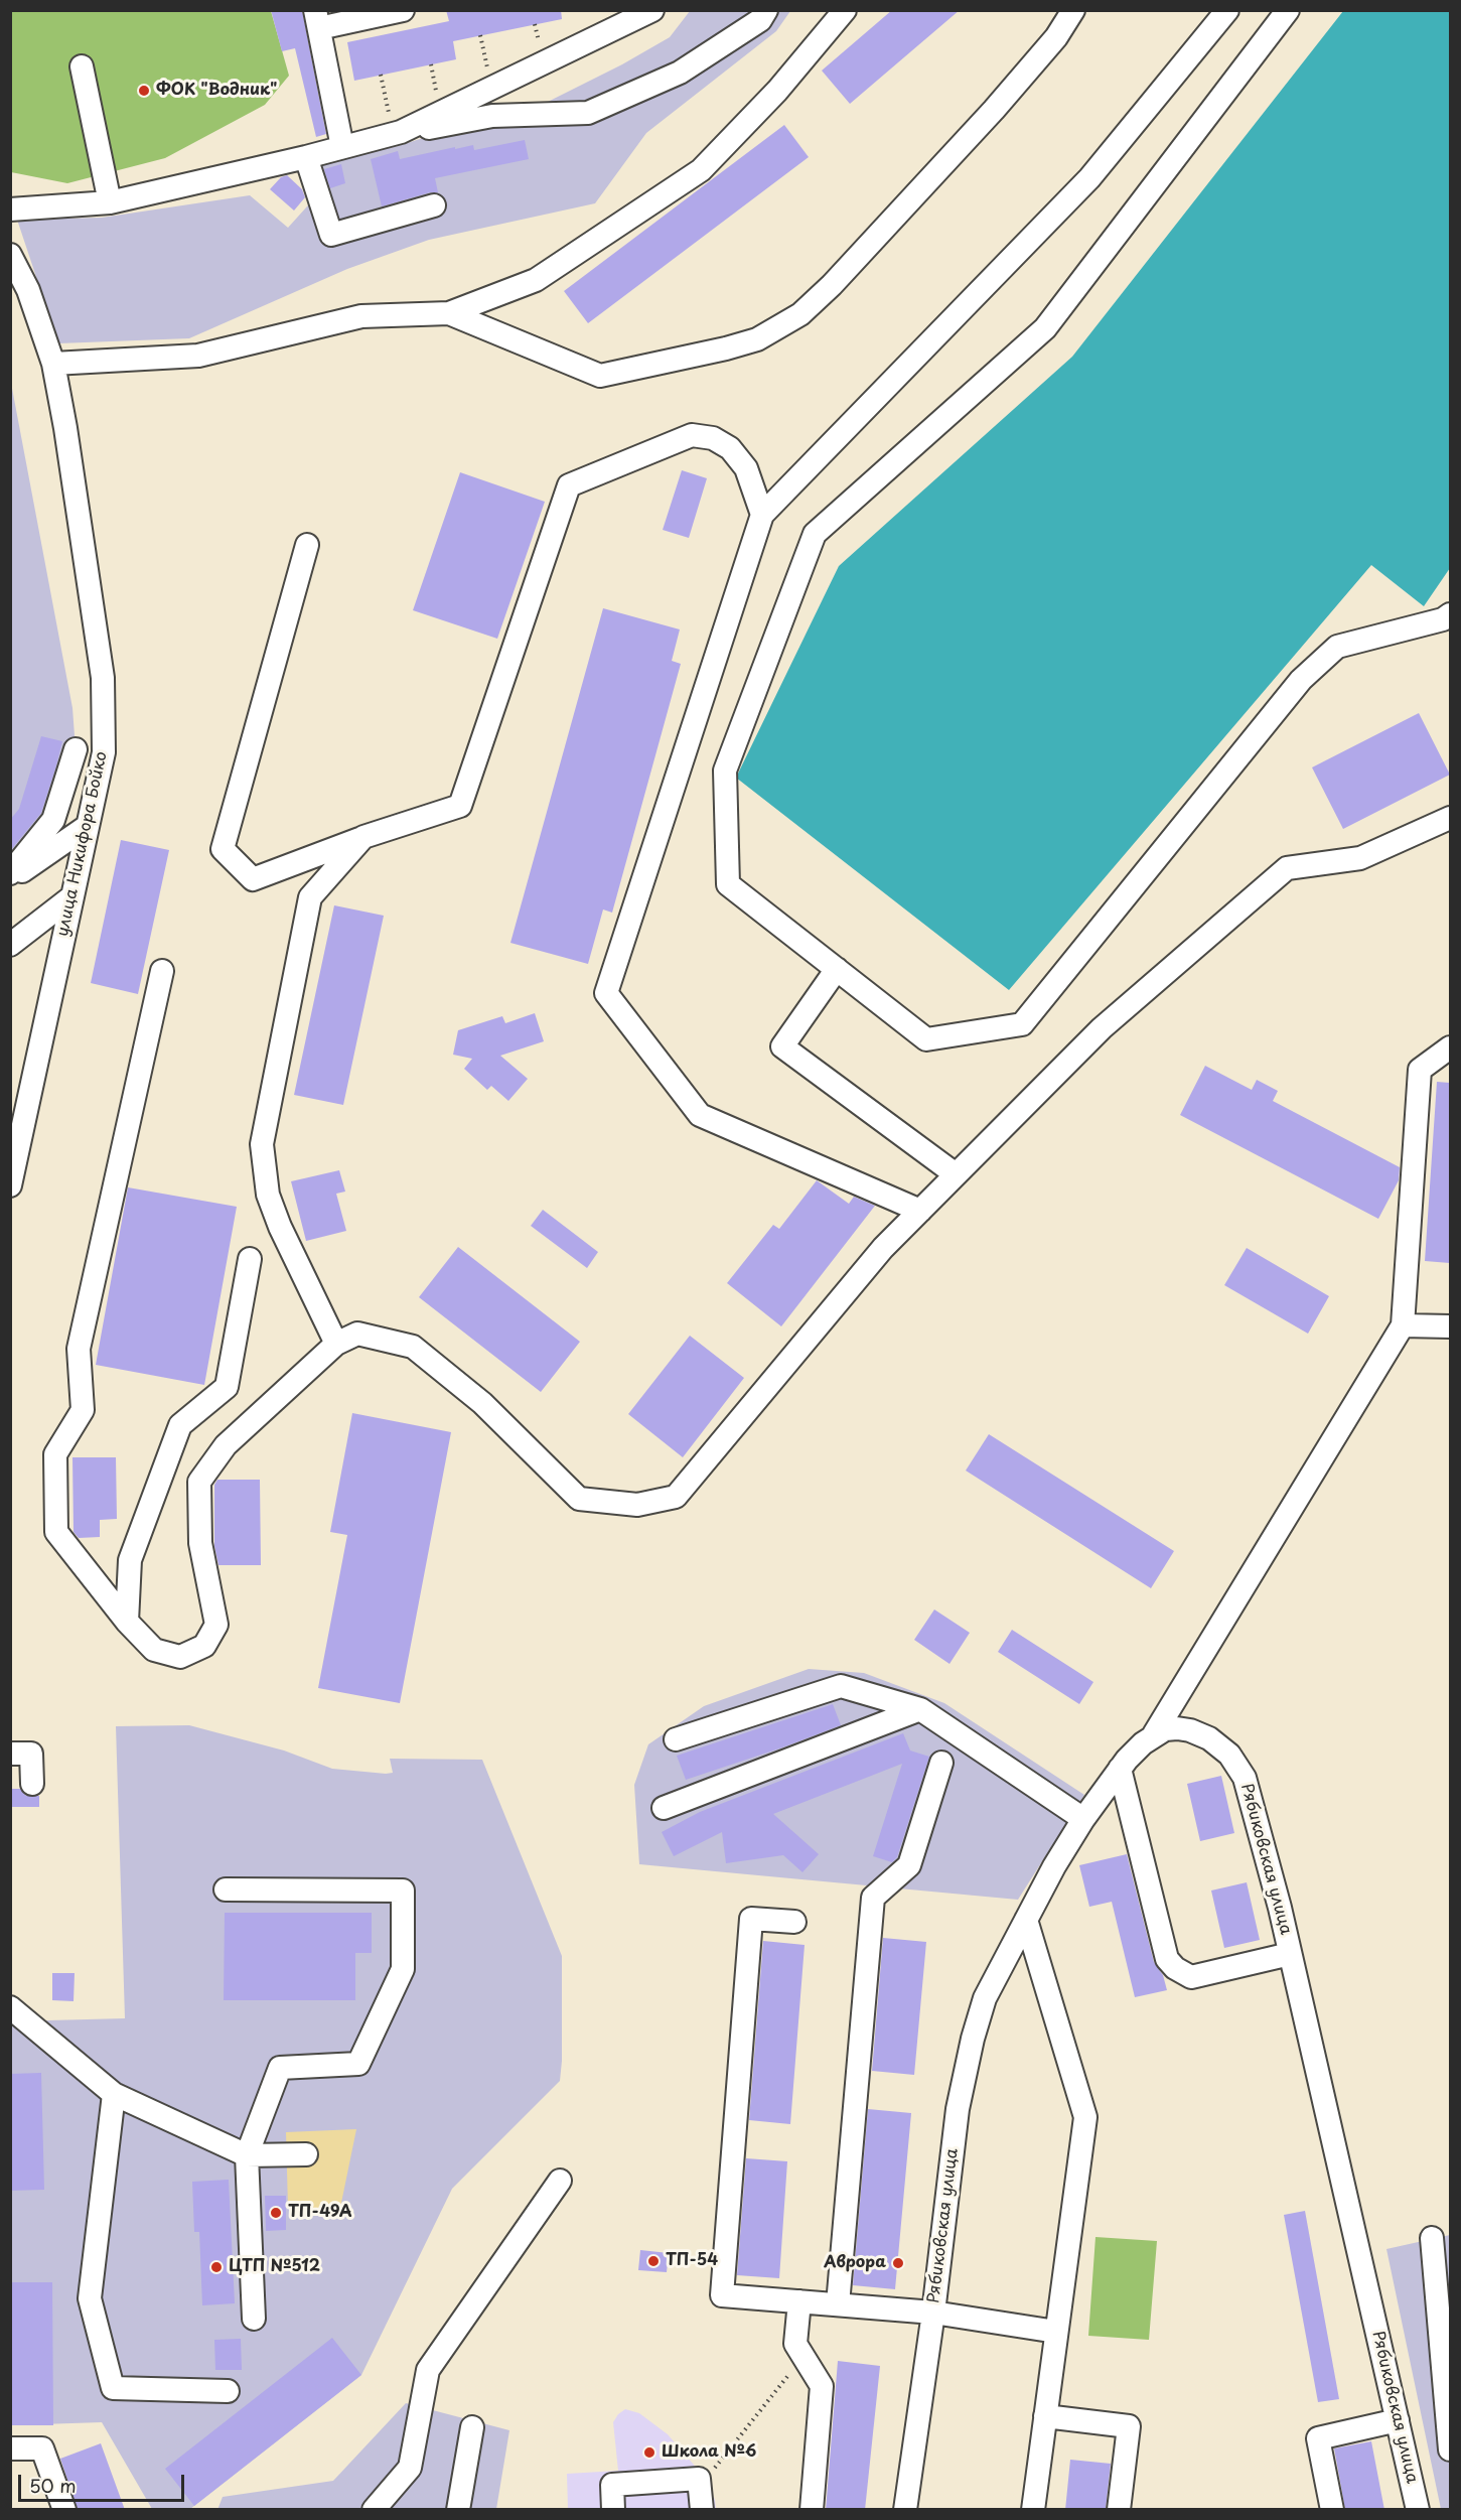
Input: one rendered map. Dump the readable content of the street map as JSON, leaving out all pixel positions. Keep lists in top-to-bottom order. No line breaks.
{"streets":{"street":["улица Никифора Бойко","Рябиковская улица"]},"places":["ФОК \"Водник\"","ТП-49А","ТП-54","Аврора","ЦТП №512","Школа №6"],"scale_bar":"50 m"}
